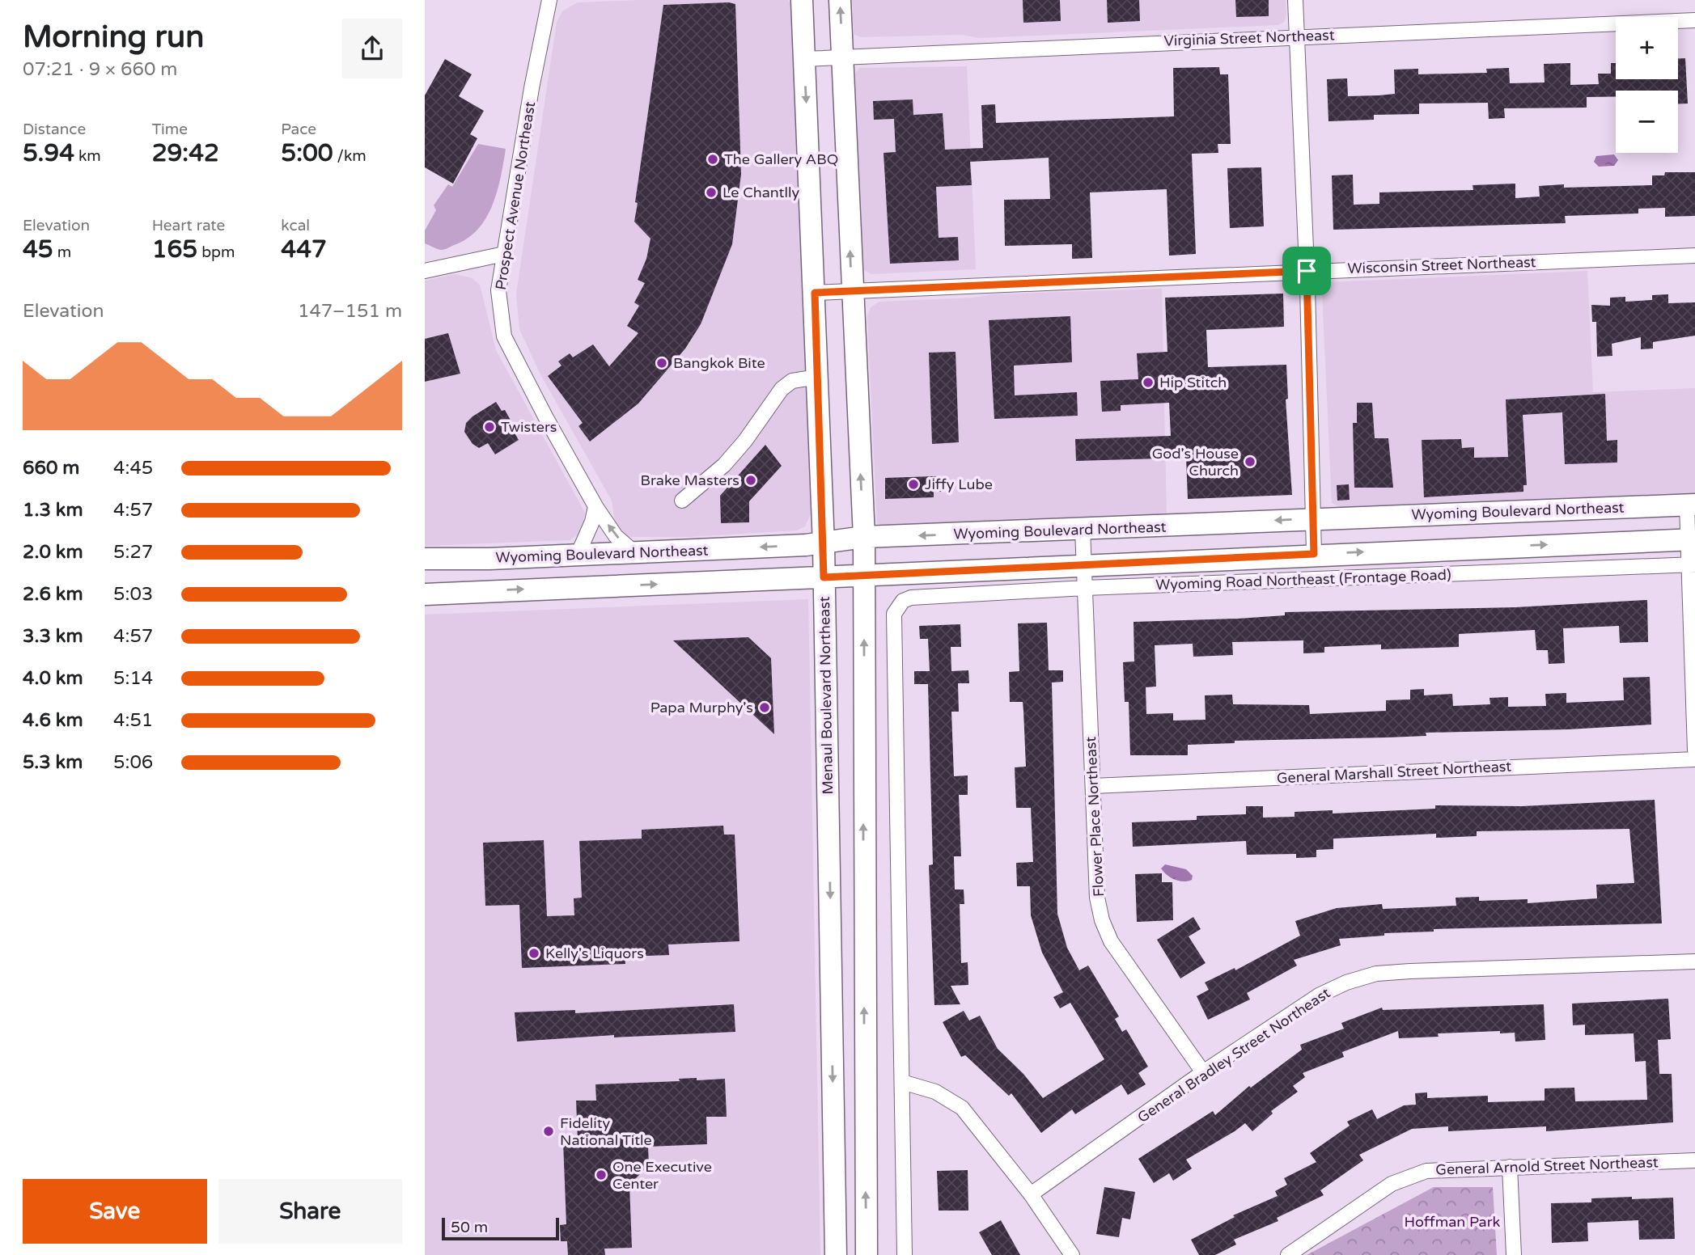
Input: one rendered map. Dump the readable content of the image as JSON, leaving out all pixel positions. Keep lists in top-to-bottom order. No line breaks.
{"streets":{"main road":["Wyoming Boulevard Northeast","Menaul Boulevard Northeast"],"street":["Virginia Street Northeast","Prospect Avenue Northeast","Wisconsin Street Northeast","Wyoming Road Northeast (Frontage Road)","General Marshall Street Northeast","Flower Place Northeast","General Bradley Street Northeast","General Arnold Street Northeast"]},"crossings":[["Virginia Street Northeast","Menaul Boulevard Northeast"],["Prospect Avenue Northeast","Wyoming Boulevard Northeast"],["Wisconsin Street Northeast","Menaul Boulevard Northeast"],["Wyoming Boulevard Northeast","Menaul Boulevard Northeast"],["Wyoming Boulevard Northeast","Flower Place Northeast"],["Wyoming Road Northeast (Frontage Road)","Flower Place Northeast"],["General Marshall Street Northeast","Flower Place Northeast"],["Flower Place Northeast","General Bradley Street Northeast"]],"parks":["Hoffman Park"],"places":["The Gallery ABQ","Le Chantlly","Bangkok Bite","Hip Stitch","Twisters","God's House Church","Brake Masters","Jiffy Lube","Papa Murphy's","Kelly's Liquors","Fidelity National Title","One Executive Center"],"scale_bar":"50 m","page":{"heading":["Morning run","07:21 · 9 × 660 m"],"map_buttons":["+","−"],"stats":[["Distance","5.94 km"],["Time","29:42"],["Pace","5:00 /km"],["Elevation","45 m"],["Heart rate","165 bpm"],["kcal","447"]],"chart":["Elevation","147–151 m"],"list":[{"name":"660 m","note":"4:45"},{"name":"1.3 km","note":"4:57"},{"name":"2.0 km","note":"5:27"},{"name":"2.6 km","note":"5:03"},{"name":"3.3 km","note":"4:57"},{"name":"4.0 km","note":"5:14"},{"name":"4.6 km","note":"4:51"},{"name":"5.3 km","note":"5:06"}],"buttons":["Save","Share"],"scale":"50 m"}}
